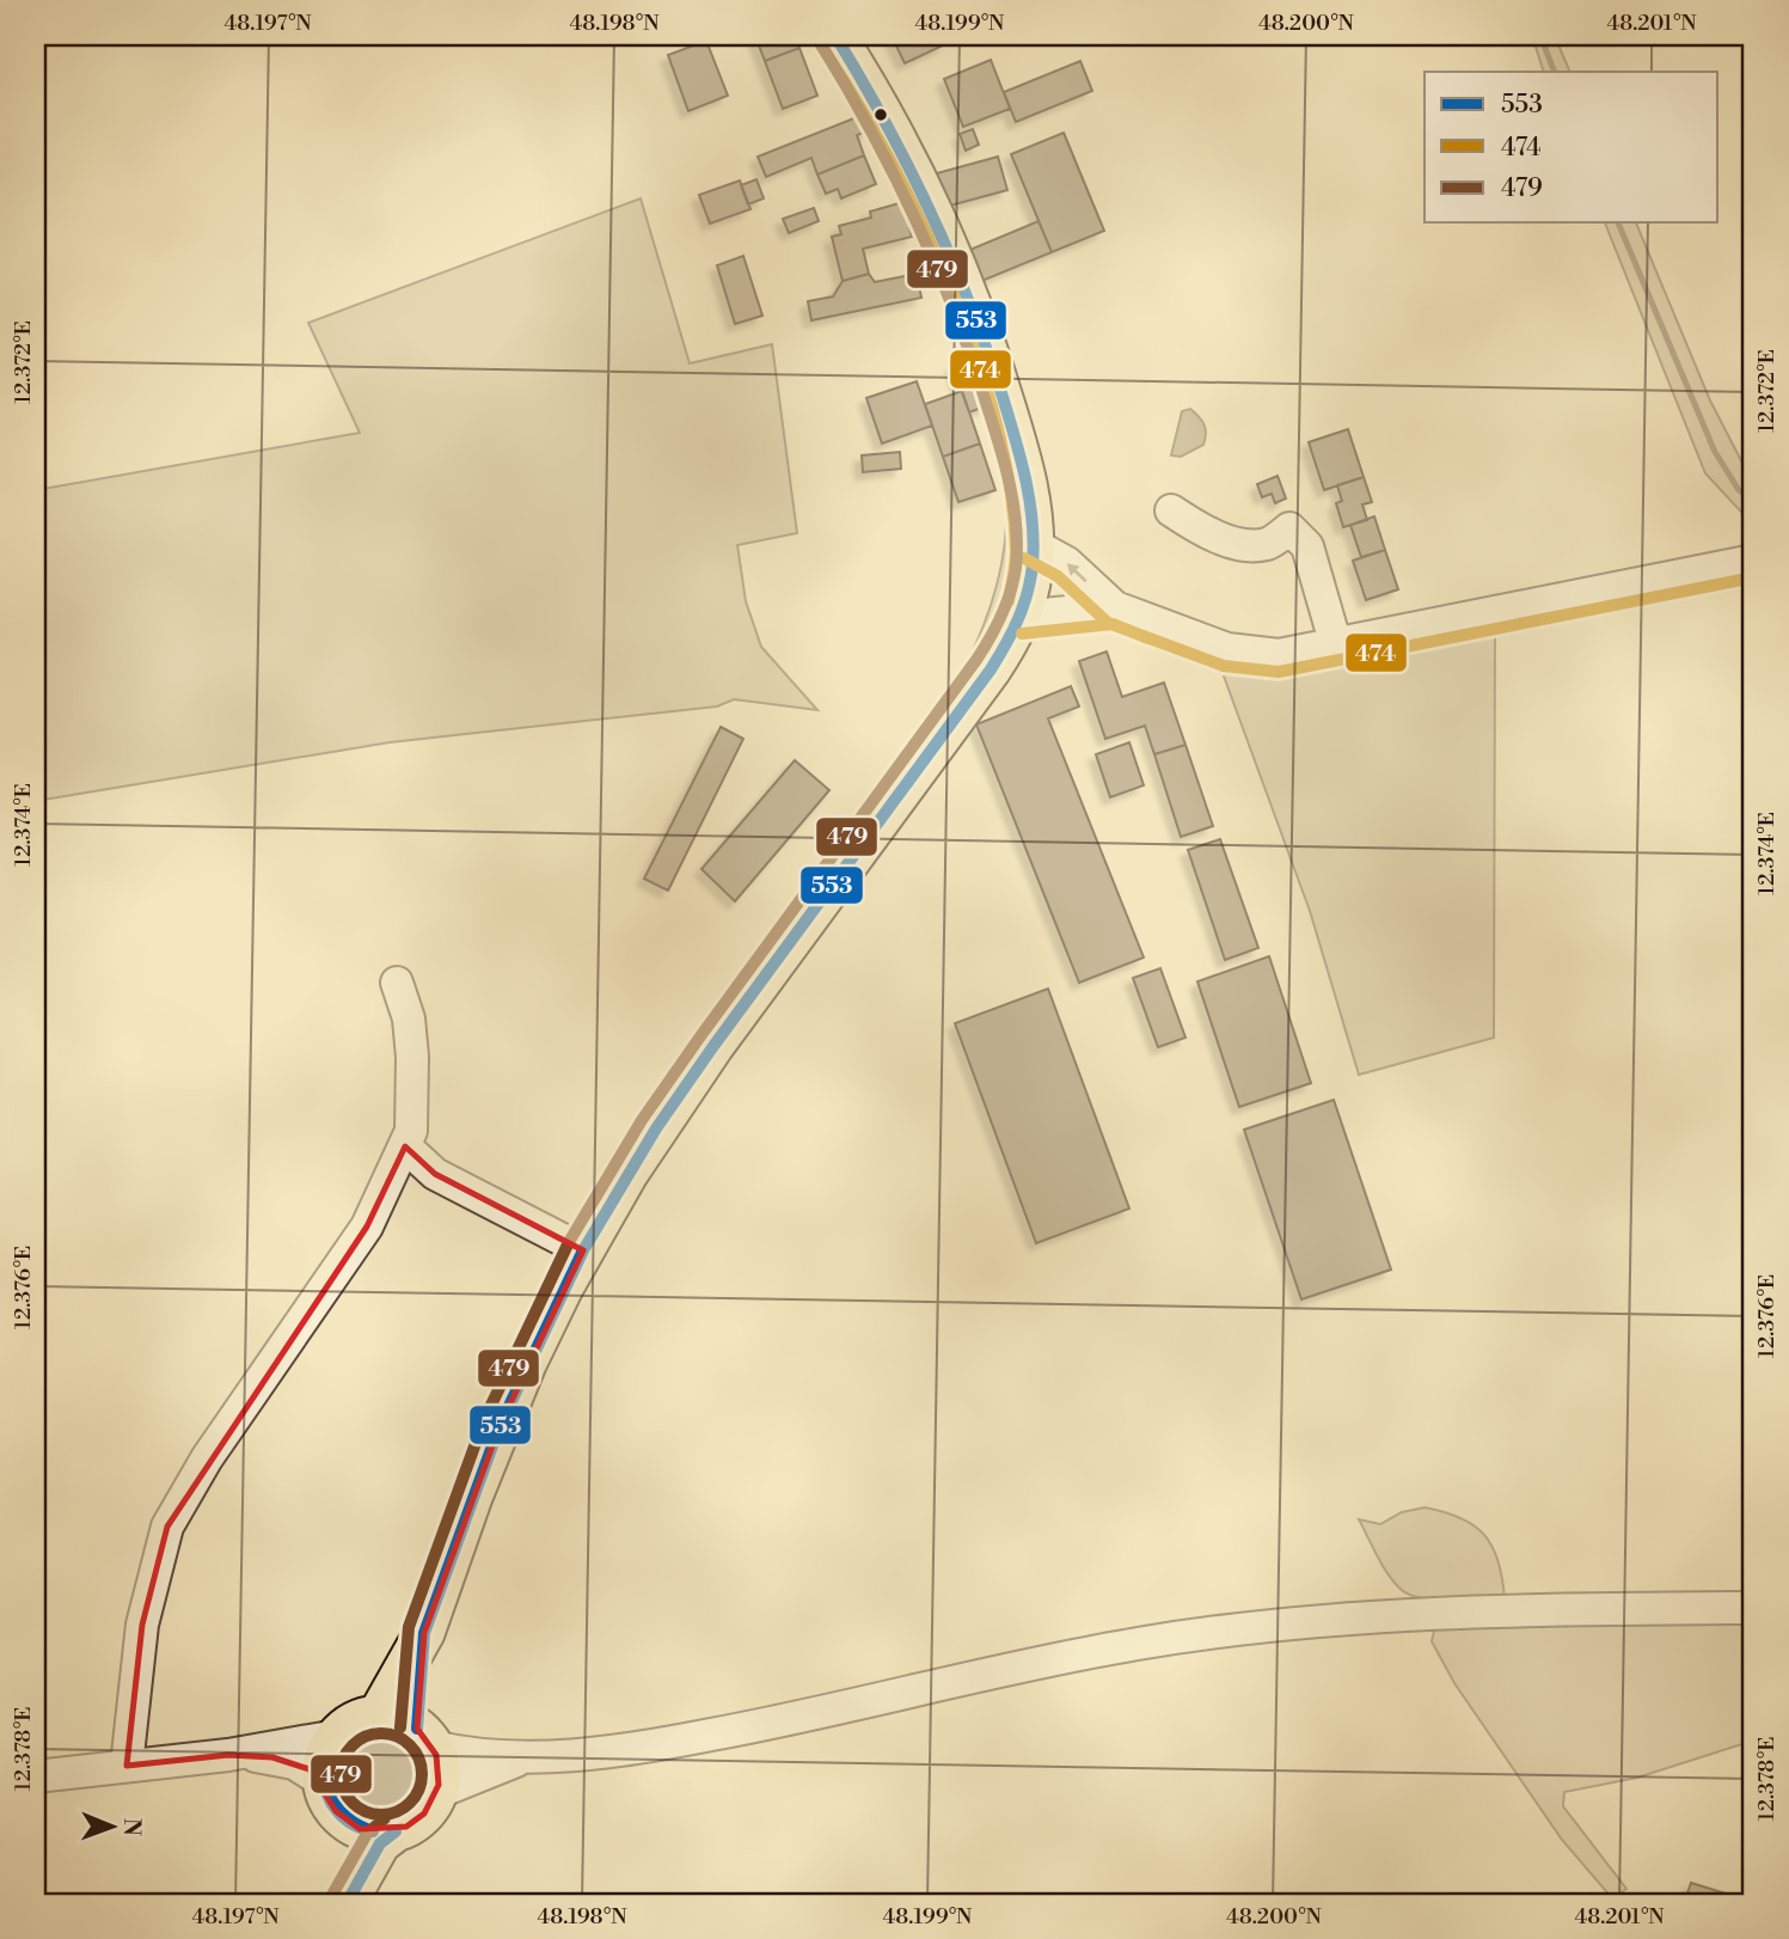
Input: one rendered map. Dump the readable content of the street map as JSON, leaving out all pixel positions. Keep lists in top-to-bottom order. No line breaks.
{"lines":["transit line 553","transit line 479","transit line 474"],"legend":["553","474","479"],"north":"right","coordinates":["48.197°N","48.198°N","48.199°N","48.200°N","48.201°N","12.372°E","12.374°E","12.376°E","12.378°E"]}
